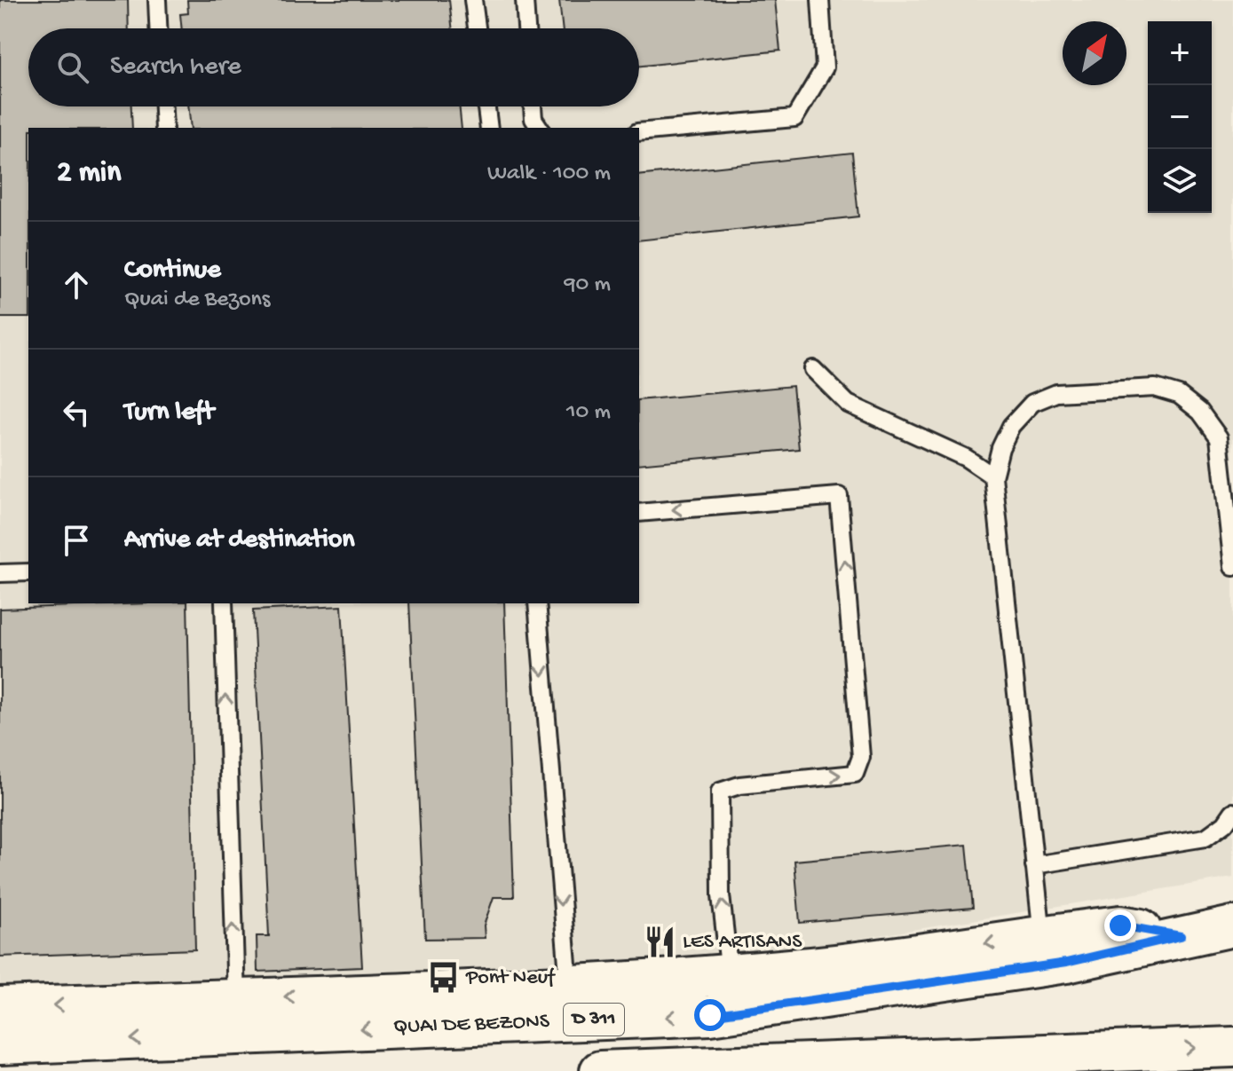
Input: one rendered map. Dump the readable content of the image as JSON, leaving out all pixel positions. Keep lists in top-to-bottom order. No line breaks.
{"streets":{"main road":["D 311","QUAI DE BEZONS"]},"crossings":[["D 311","QUAI DE BEZONS"]],"places":{"restaurant":["LES ARTISANS"],"bus stop":["Pont Neuf"]},"north":"top right","page":{"map_buttons":["+","−"],"search":"Search here","heading":["2 min","Walk · 100 m"],"list":[["Continue","Quai de Bezons","90 m"],["Turn left","10 m"],"Arrive at destination"]}}
